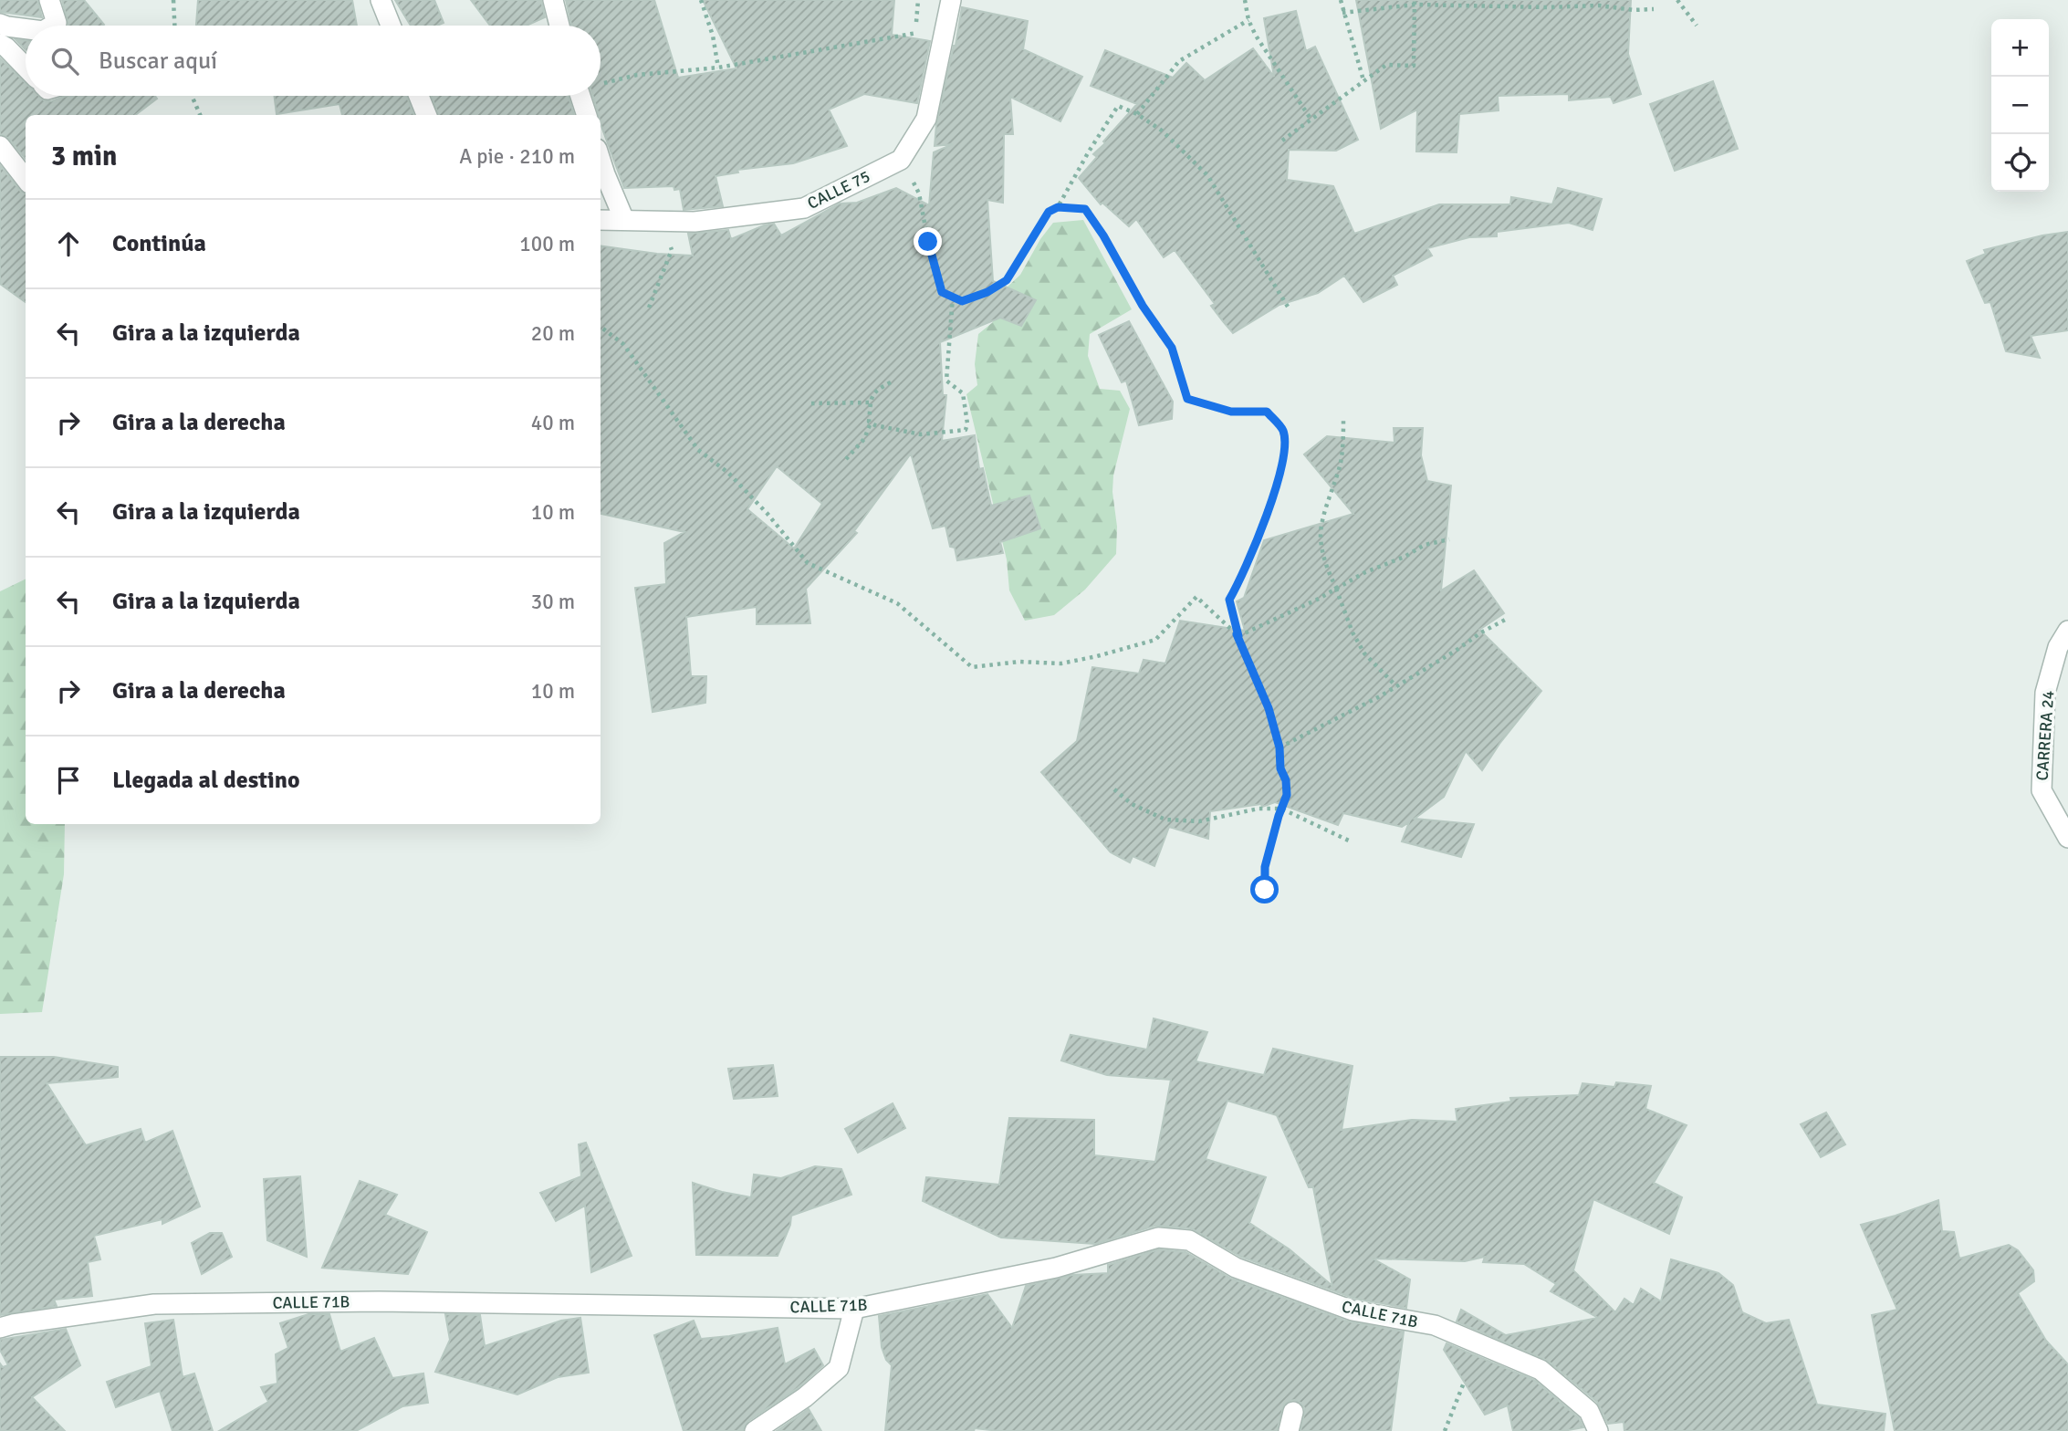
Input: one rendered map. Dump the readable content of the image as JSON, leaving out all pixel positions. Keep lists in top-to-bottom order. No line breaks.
{"streets":{"street":["CALLE 75","CARRERA 24","CALLE 71B"]},"page":{"map_buttons":["+","−"],"search":"Buscar aquí","heading":["3 min","A pie · 210 m"],"list":[["Continúa","100 m"],["Gira a la izquierda","20 m"],["Gira a la derecha","40 m"],["Gira a la izquierda","10 m"],["Gira a la izquierda","30 m"],["Gira a la derecha","10 m"],"Llegada al destino"]}}
